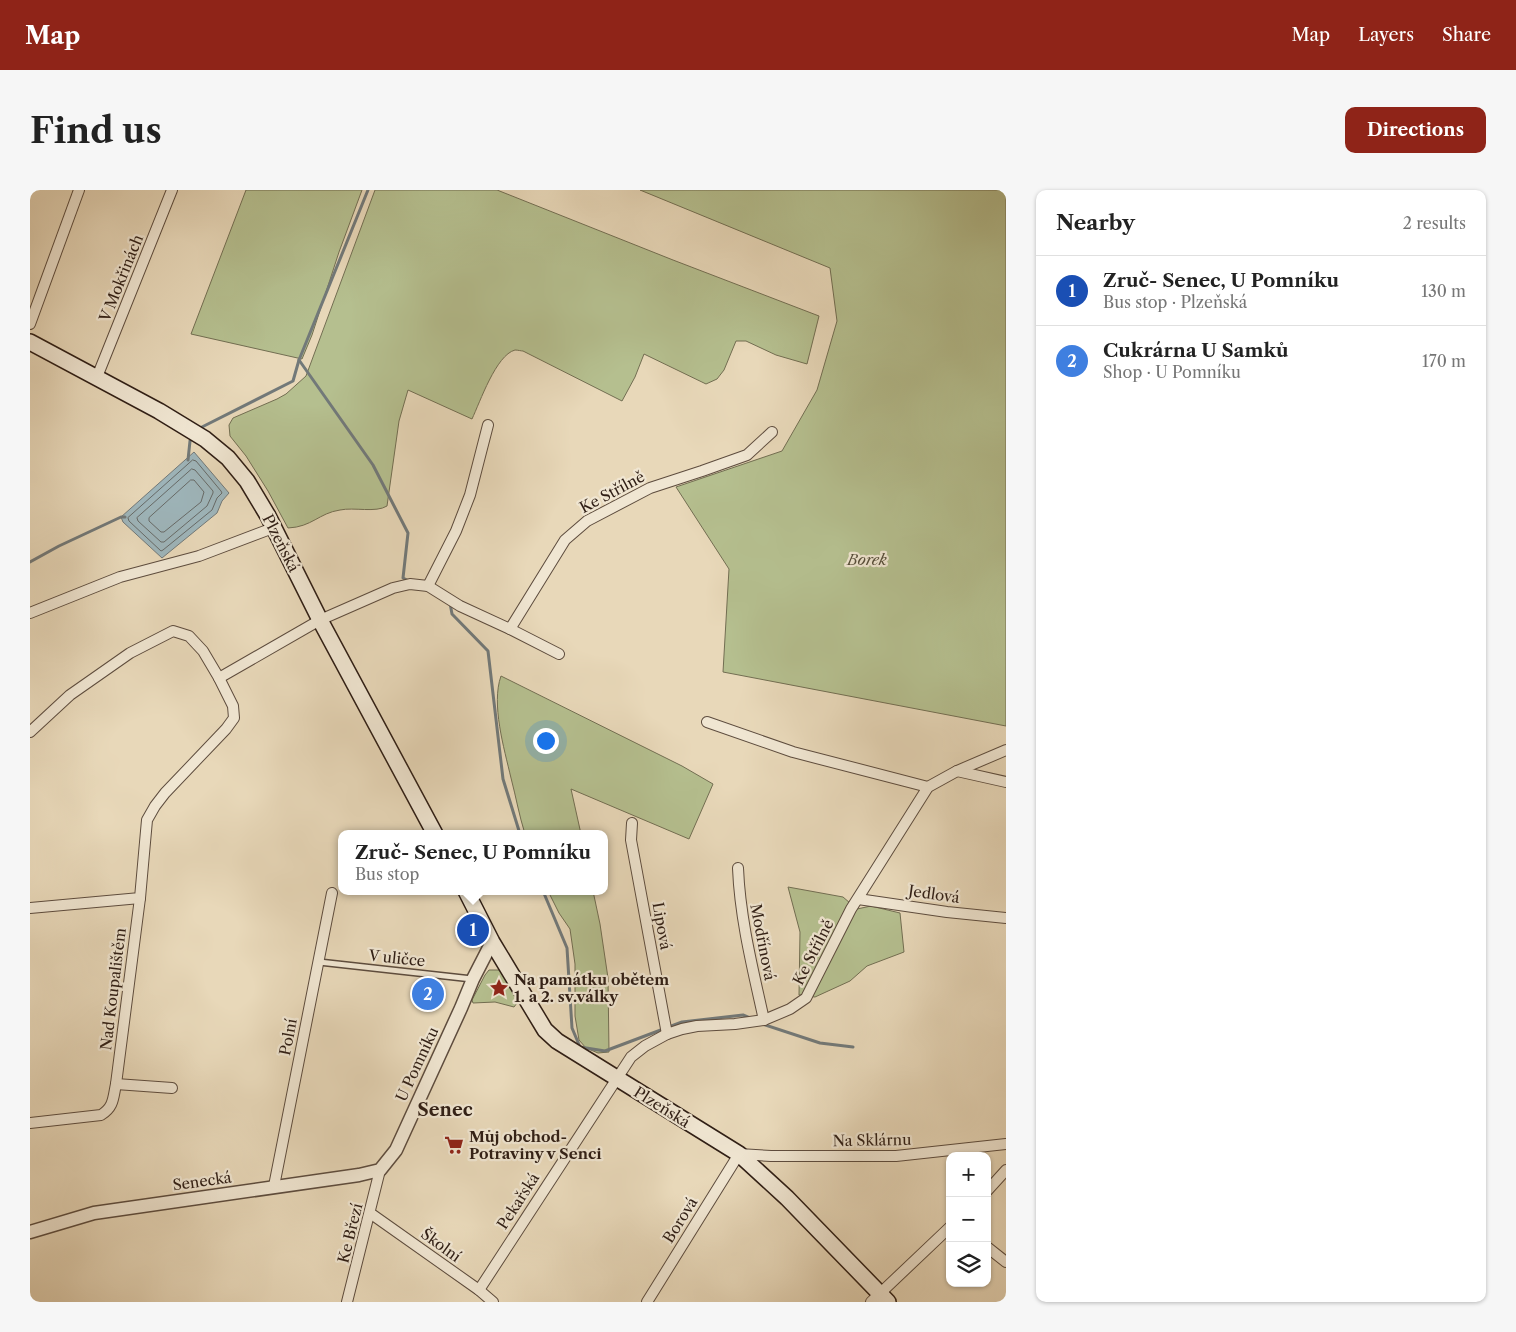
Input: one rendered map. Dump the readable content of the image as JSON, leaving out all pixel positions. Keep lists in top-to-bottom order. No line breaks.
{"streets":{"main road":["Plzeňská"],"street":["V Mokřinách","Ke Střílně","Jedlová","Lipová","Modřínová","Nad Koupalištěm","Polní","U Pomníku","Na Sklárnu","Senecká","Pekařská","Borová","Ke Březí","Školní"],"lane":["V uličce"]},"crossings":[["V Mokřinách","Plzeňská"],["Ke Střílně","Plzeňská"],["Ke Střílně","Jedlová"],["Ke Střílně","Lipová"],["Ke Střílně","Modřínová"],["Ke Střílně","Pekařská"],["Plzeňská","U Pomníku"],["Plzeňská","Na Sklárnu"],["Plzeňská","Pekařská"],["Plzeňská","Borová"],["V uličce","Polní"],["V uličce","U Pomníku"],["Polní","Senecká"],["U Pomníku","Senecká"],["U Pomníku","Ke Březí"],["Na Sklárnu","Borová"],["Senecká","Ke Březí"],["Pekařská","Školní"],["Ke Březí","Školní"]],"districts":["Senec"],"parks":["Borek"],"places":{"place":["Na památku obětem 1. a 2. sv.války"],"supermarket":["Můj obchod- Potraviny v Senci"]},"page":{"header":"Map","nav":["Map","Layers","Share"],"buttons":"Directions","title":"Find us","heading":["Nearby","2 results"],"list":[{"mark":"1","name":"Zruč- Senec, U Pomníku","note":"Bus stop · Plzeňská","value":"130 m"},{"mark":"2","name":"Cukrárna U Samků","note":"Shop · U Pomníku","value":"170 m"}],"popup":["Zruč- Senec, U Pomníku","Bus stop"],"pins":["1","2"],"map_buttons":["+","−"]}}
